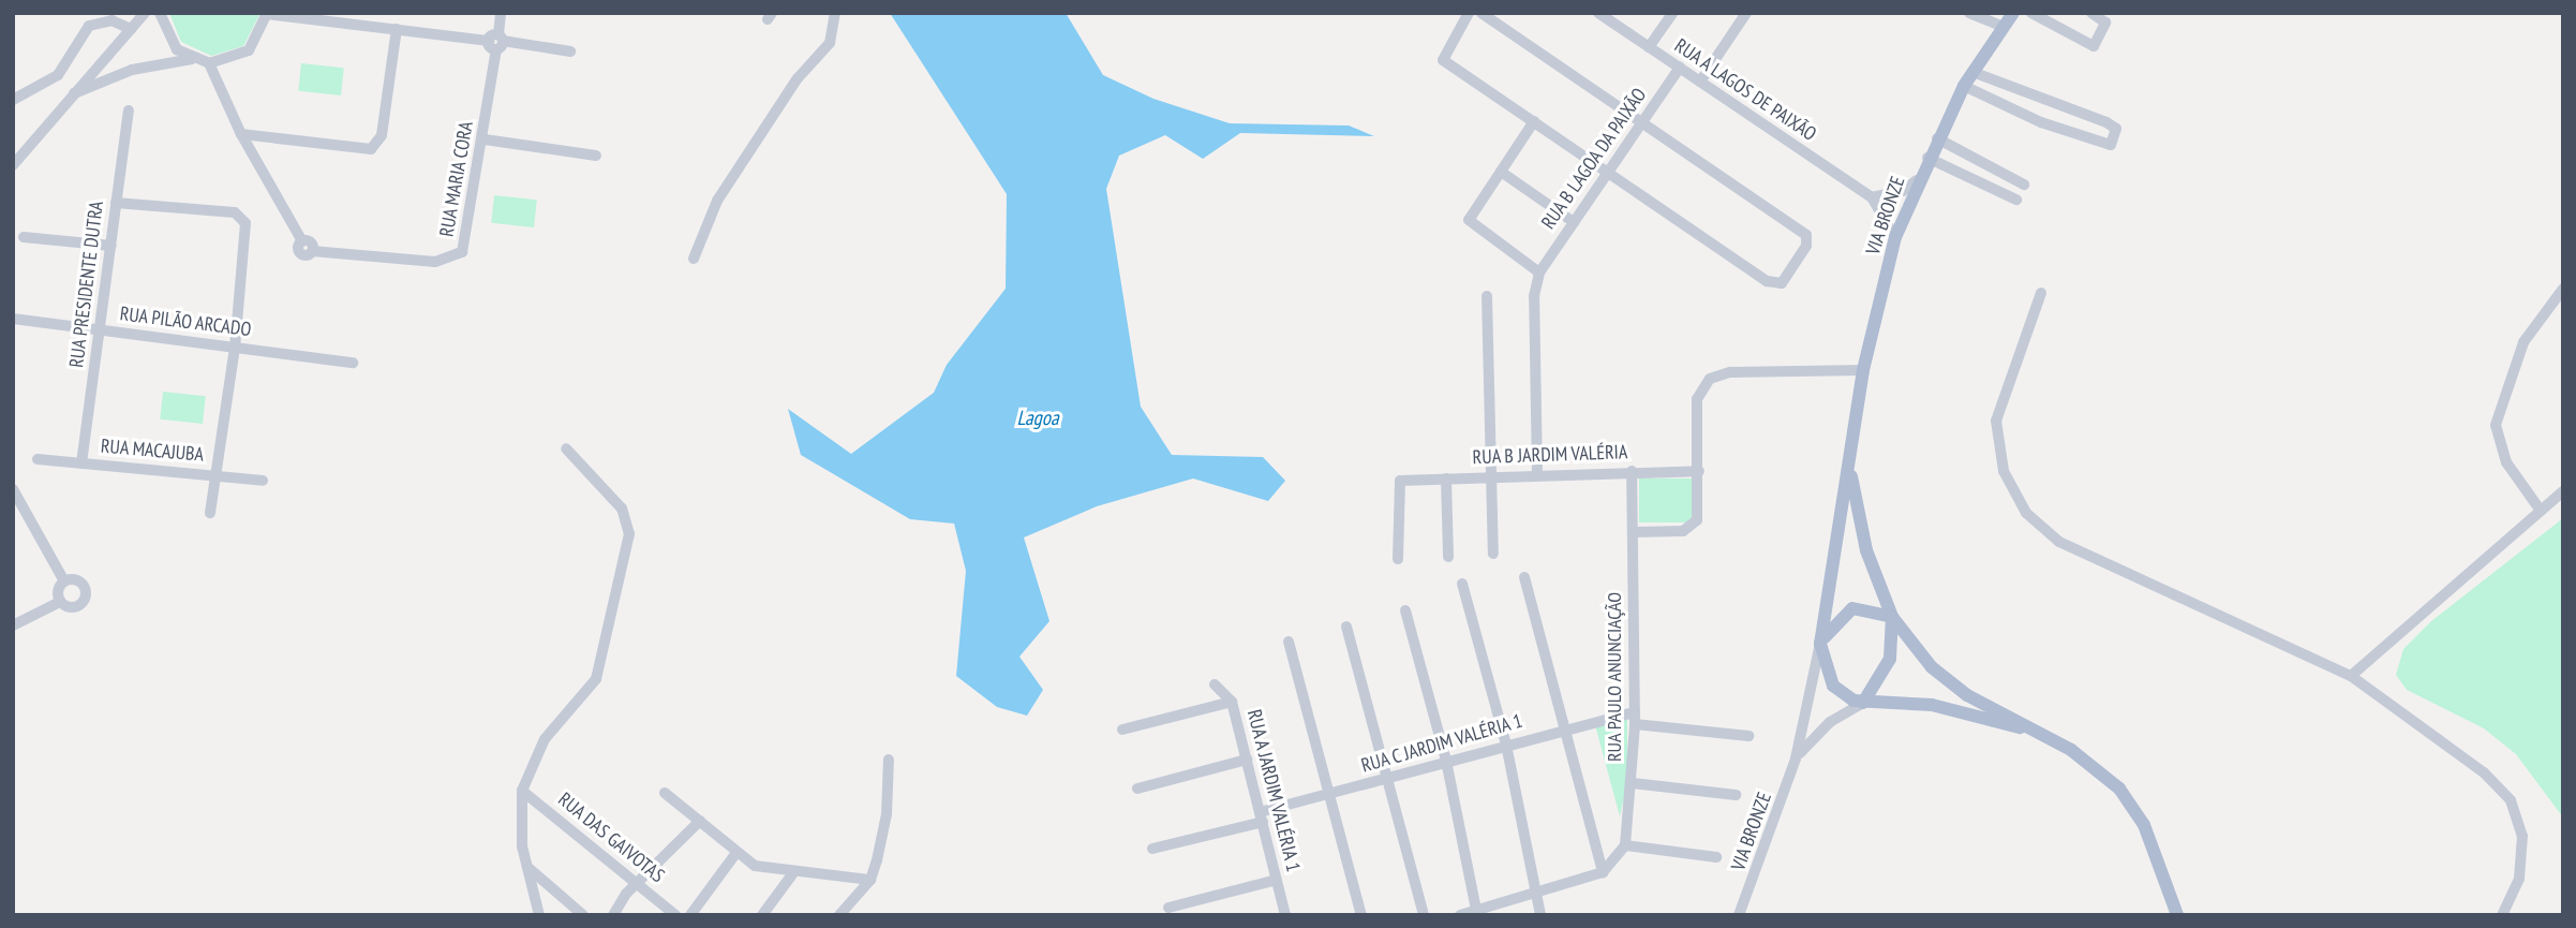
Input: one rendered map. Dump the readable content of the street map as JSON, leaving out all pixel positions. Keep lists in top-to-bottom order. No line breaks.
{"streets":{"main road":["VIA BRONZE"],"street":["RUA A LAGOS DE PAIXÃO","RUA B LAGOA DA PAIXÃO","RUA MARIA CORA","RUA PRESIDENTE DUTRA","RUA PILÃO ARCADO","RUA MACAJUBA","RUA B JARDIM VALÉRIA","RUA PAULO ANUNCIAÇÃO","RUA C JARDIM VALÉRIA 1","RUA A JARDIM VALÉRIA 1","RUA DAS GAIVOTAS"]},"crossings":[["RUA A LAGOS DE PAIXÃO","RUA B LAGOA DA PAIXÃO"],["RUA A LAGOS DE PAIXÃO","VIA BRONZE"],["RUA PRESIDENTE DUTRA","RUA PILÃO ARCADO"],["RUA PRESIDENTE DUTRA","RUA MACAJUBA"],["RUA B JARDIM VALÉRIA","RUA PAULO ANUNCIAÇÃO"],["RUA PAULO ANUNCIAÇÃO","RUA C JARDIM VALÉRIA 1"],["RUA C JARDIM VALÉRIA 1","RUA A JARDIM VALÉRIA 1"]],"water":["Lagoa"]}
